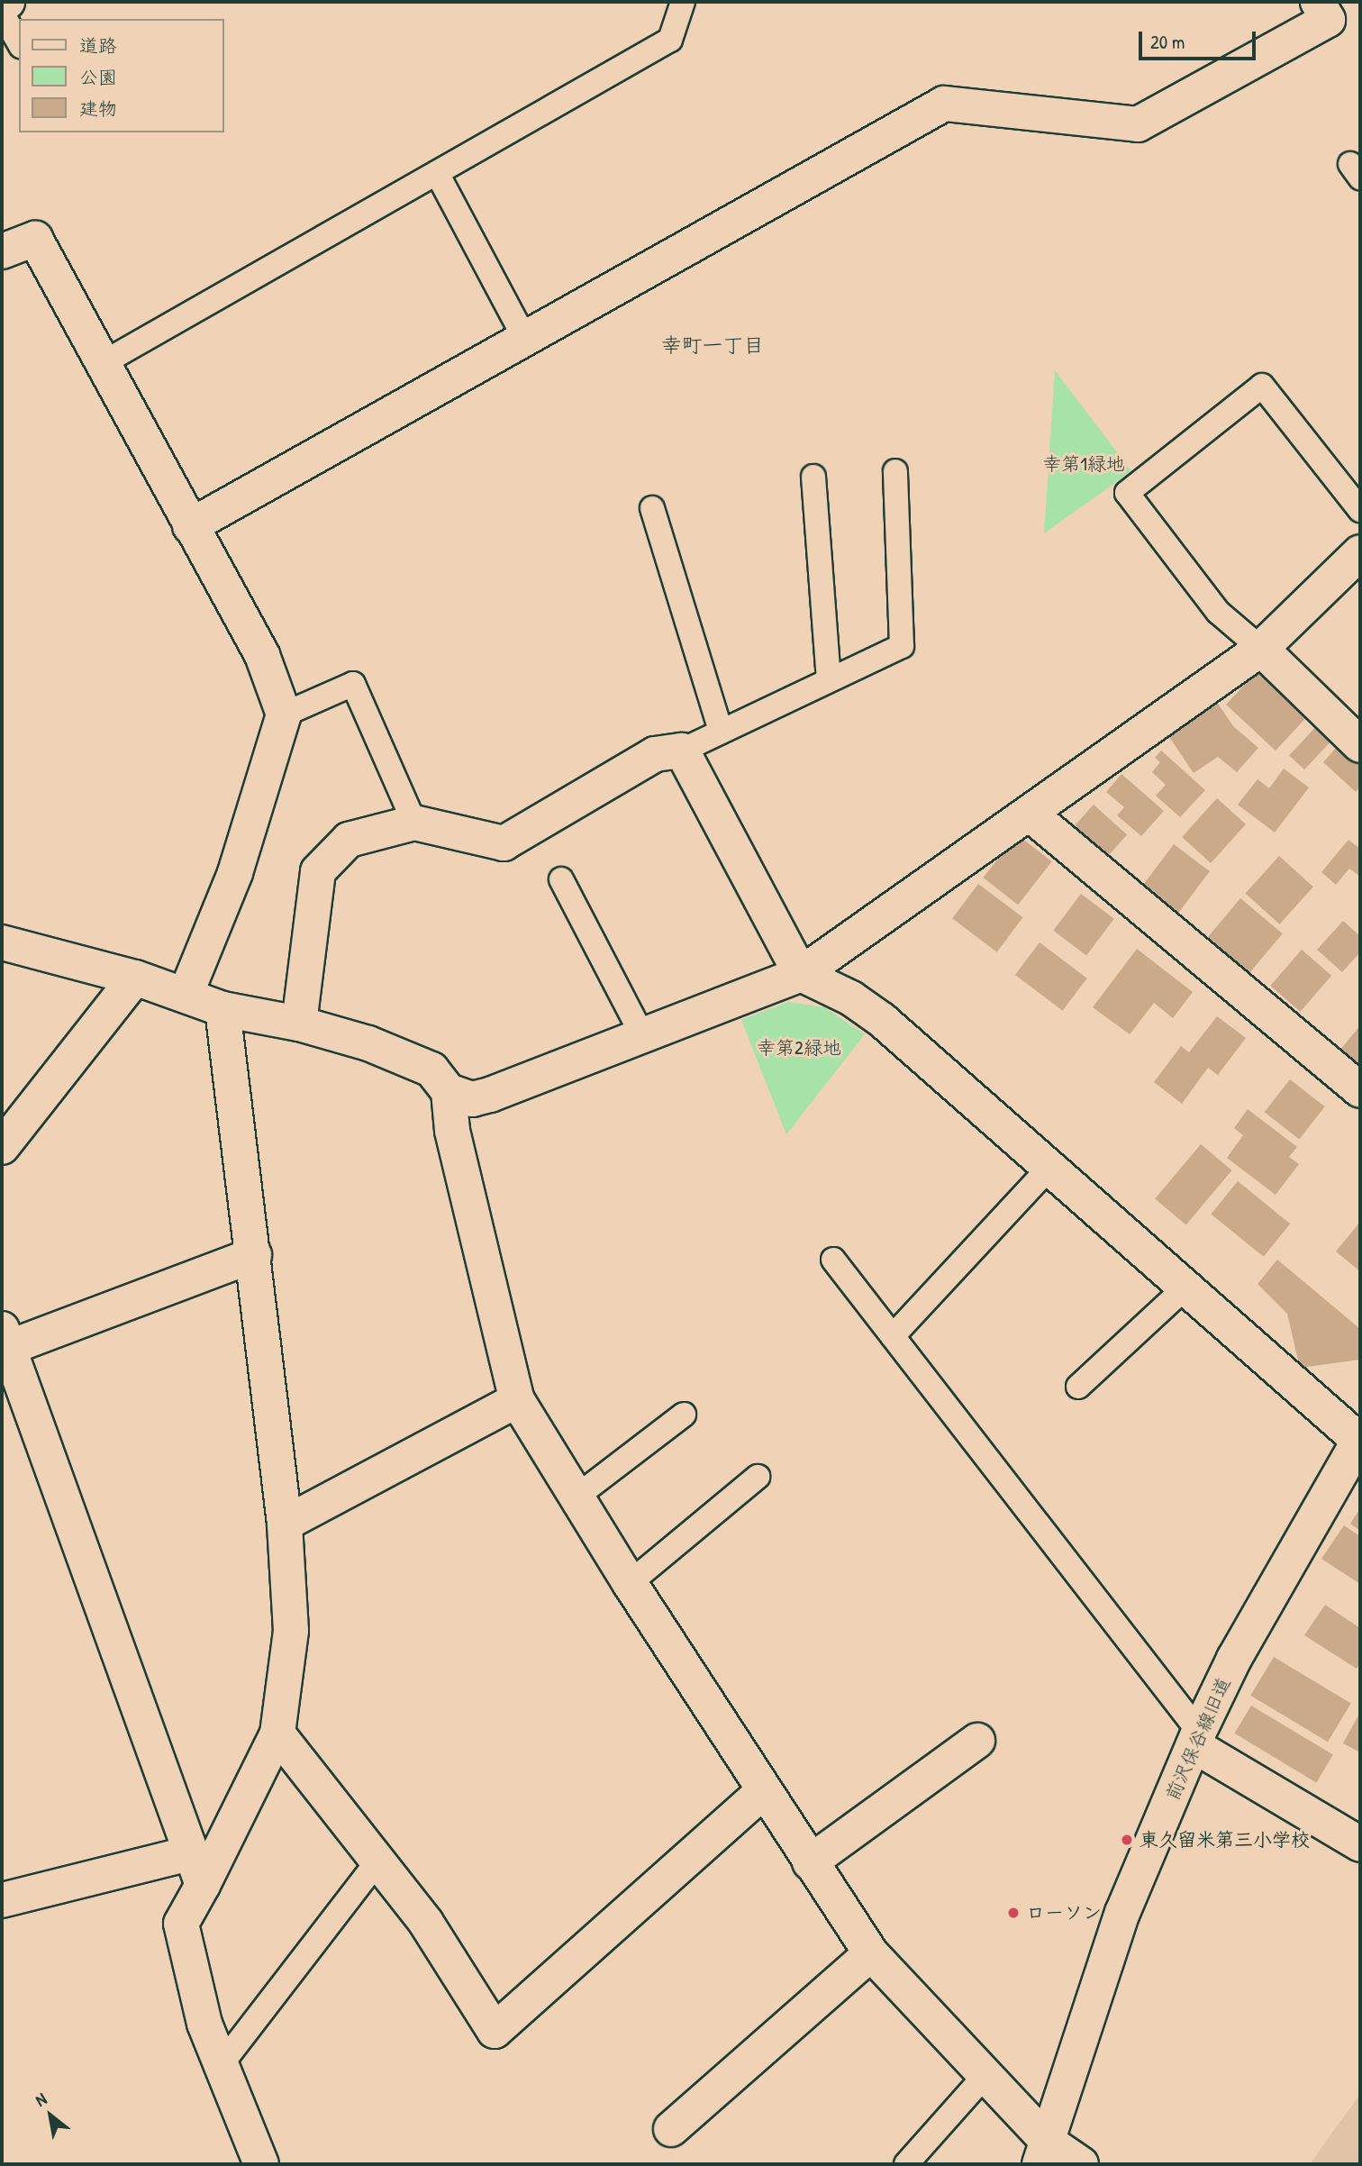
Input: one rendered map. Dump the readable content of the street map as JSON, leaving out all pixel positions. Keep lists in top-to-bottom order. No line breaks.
{"streets":{"street":["前沢保谷線旧道"]},"districts":["幸町一丁目"],"parks":["幸第1緑地","幸第2緑地"],"places":["東久留米第三小学校","ローソン"],"legend":["道路","公園","建物"],"scale_bar":"20 m","north":"top left"}
